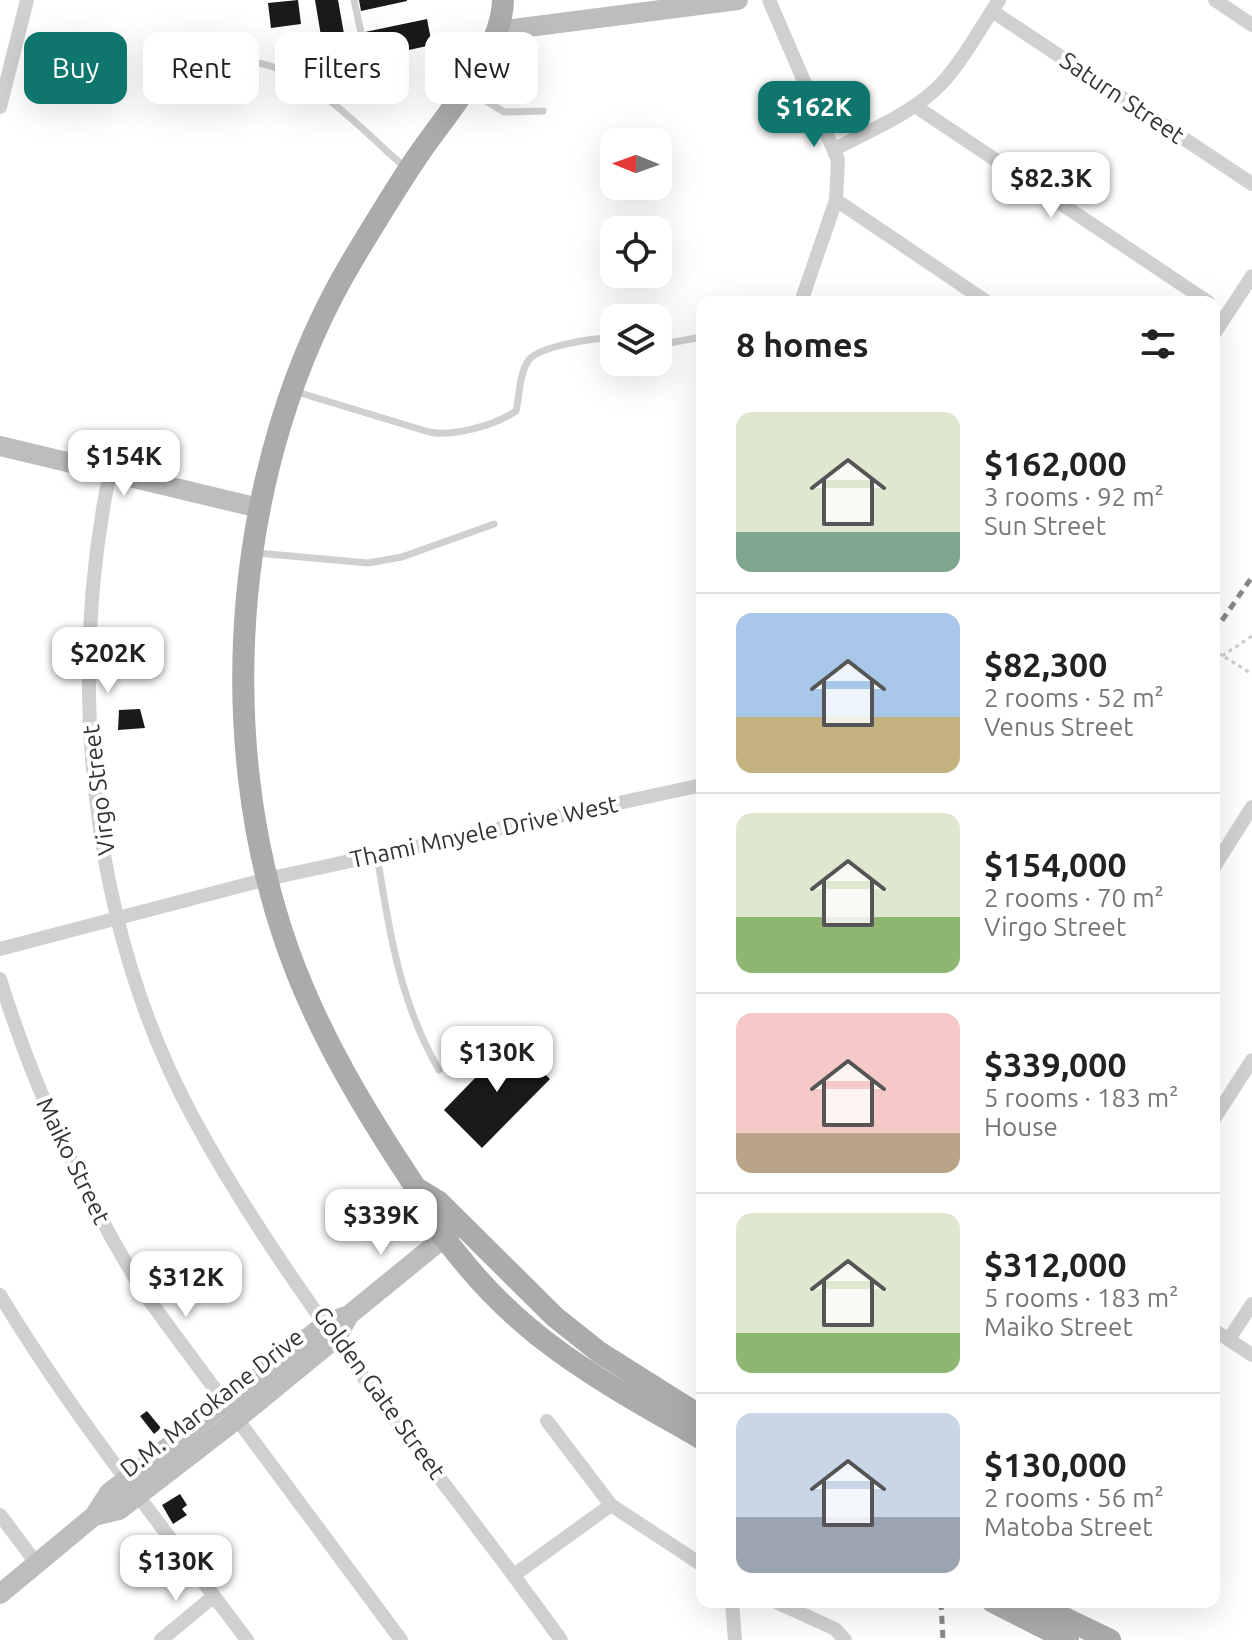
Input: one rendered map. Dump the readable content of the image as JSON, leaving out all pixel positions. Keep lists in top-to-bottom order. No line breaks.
{"streets":{"main road":["D.M. Marokane Drive"],"street":["Saturn Street","Virgo Street","Thami Mnyele Drive West","Maiko Street","Golden Gate Street"]},"crossings":[["Virgo Street","Thami Mnyele Drive West"],["Virgo Street","Golden Gate Street"],["Thami Mnyele Drive West","Golden Gate Street"],["Maiko Street","D.M. Marokane Drive"],["Golden Gate Street","D.M. Marokane Drive"]],"north":"left","page":{"chip":["Buy","Rent","Filters","New"],"price":["$162K","$82.3K","$154K","$202K","$130K","$339K","$312K","$130K"],"heading":"8 homes","list":[{"name":"$162,000","note":"3 rooms · 92 m² · Sun Street"},{"name":"$82,300","note":"2 rooms · 52 m² · Venus Street"},{"name":"$154,000","note":"2 rooms · 70 m² · Virgo Street"},{"name":"$339,000","note":"5 rooms · 183 m² · House"},{"name":"$312,000","note":"5 rooms · 183 m² · Maiko Street"},{"name":"$130,000","note":"2 rooms · 56 m² · Matoba Street"}]}}
